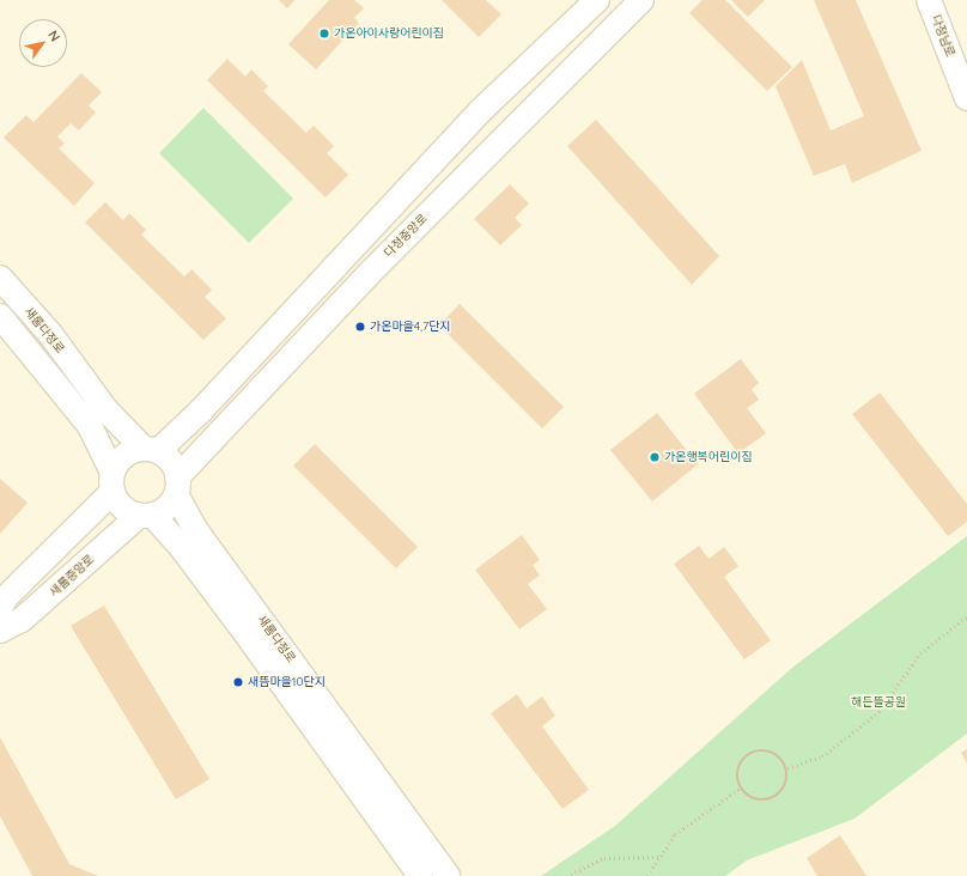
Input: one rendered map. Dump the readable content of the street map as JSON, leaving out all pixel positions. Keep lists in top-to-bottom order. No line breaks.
{"streets":{"street":["다정남로","다정중앙로","새롬다정로","새롬중앙로"]},"crossings":[["다정중앙로","새롬다정로"],["다정중앙로","새롬중앙로"],["새롬다정로","새롬중앙로"]],"parks":["해든뜰공원"],"places":["가온아이사랑어린이집","가온마을4,7단지","가온행복어린이집","새뜸마을10단지"],"north":"top right"}
